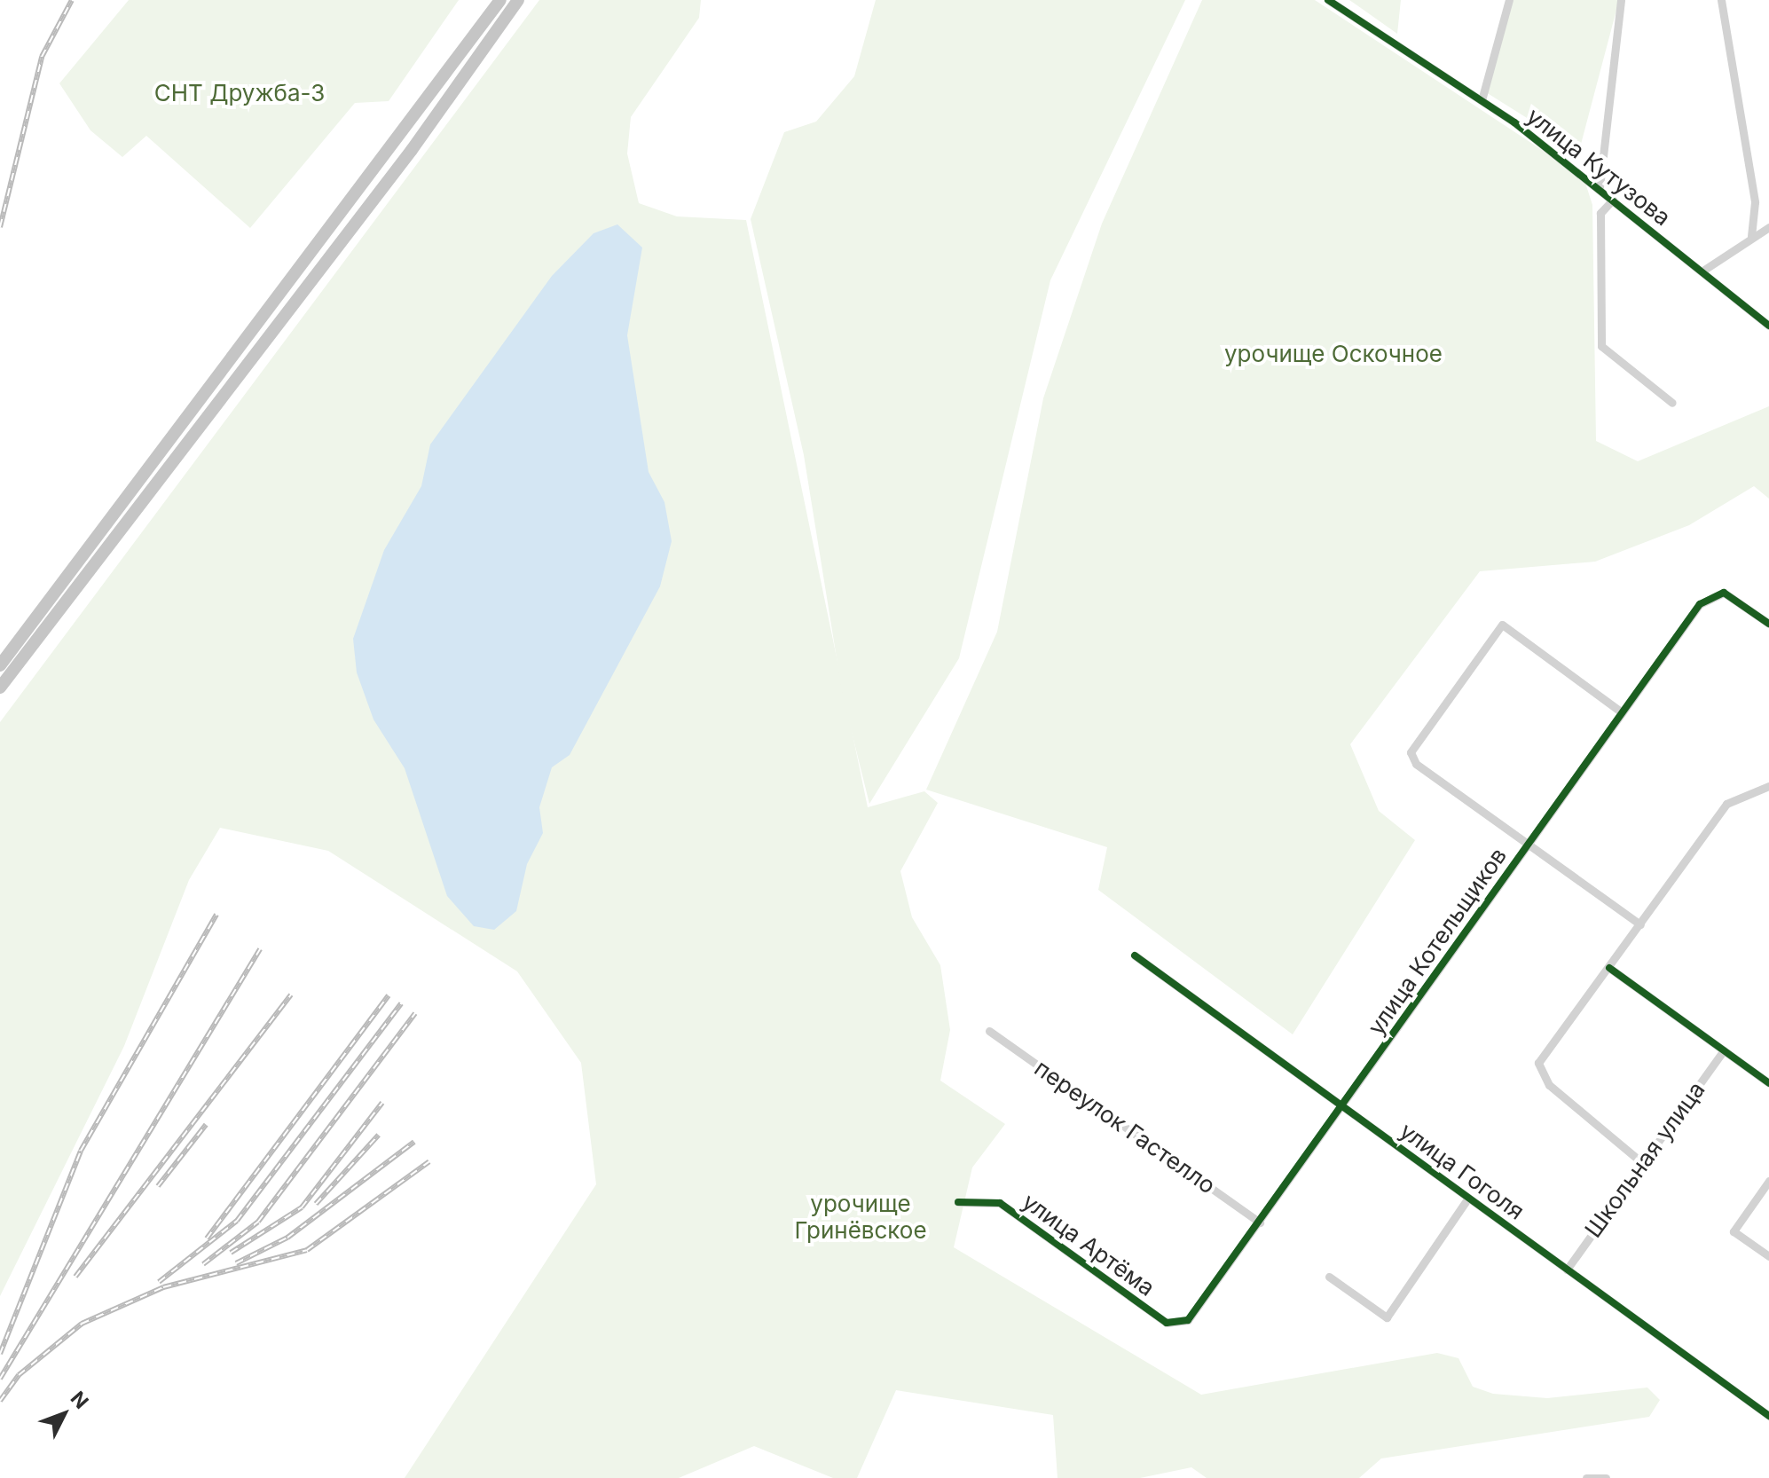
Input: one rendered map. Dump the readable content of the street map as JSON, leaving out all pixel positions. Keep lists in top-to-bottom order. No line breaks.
{"streets":{"street":["улица Кутузова","улица Котельщиков","переулок Гастелло","Школьная улица","улица Гоголя","улица Артёма"]},"crossings":[["улица Котельщиков","переулок Гастелло"],["улица Котельщиков","улица Гоголя"],["улица Котельщиков","улица Артёма"],["Школьная улица","улица Гоголя"]],"parks":["СНТ Дружба-3","урочище Оскочное","урочище Гринёвское"],"north":"top right"}
